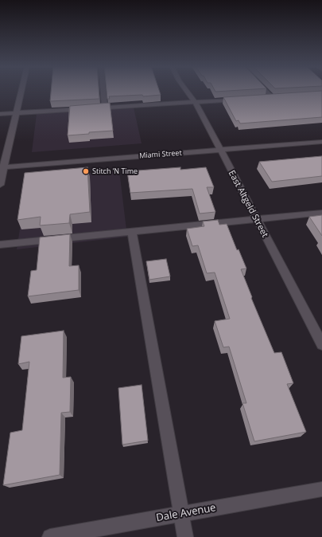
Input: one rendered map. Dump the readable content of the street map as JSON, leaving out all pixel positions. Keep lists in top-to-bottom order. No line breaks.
{"streets":{"street":["Miami Street","East Altgeld Street","Dale Avenue"]},"crossings":[["Miami Street","East Altgeld Street"]],"places":["Stitch ‘N Time"]}
